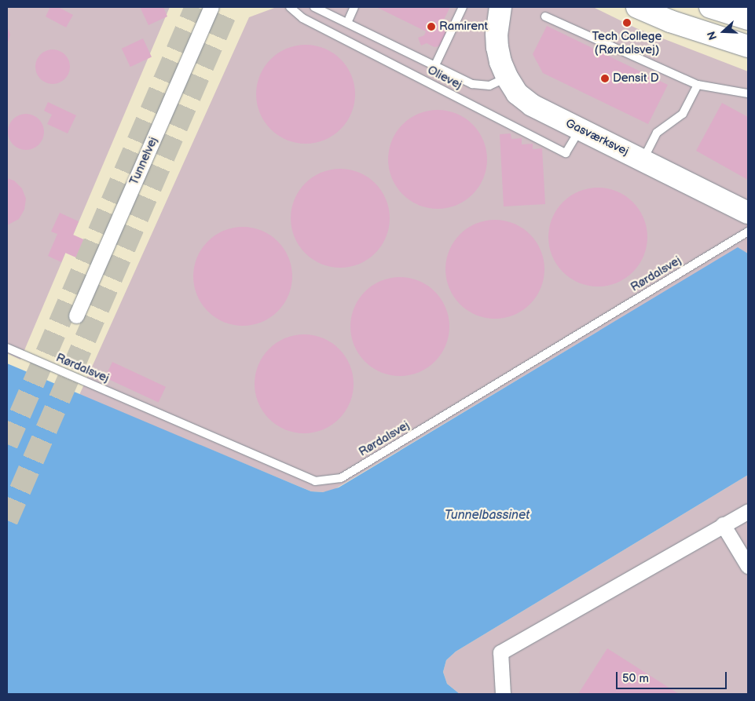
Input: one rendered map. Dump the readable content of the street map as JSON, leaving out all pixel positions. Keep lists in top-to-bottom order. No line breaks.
{"streets":{"street":["Gasværksvej","Tunnelvej"],"lane":["Olievej","Rørdalsvej"]},"crossings":[["Olievej","Gasværksvej"]],"water":["Tunnelbassinet"],"places":["Tech College (Rørdalsvej)","Ramirent","Densit D"],"scale_bar":"50 m","north":"left"}
